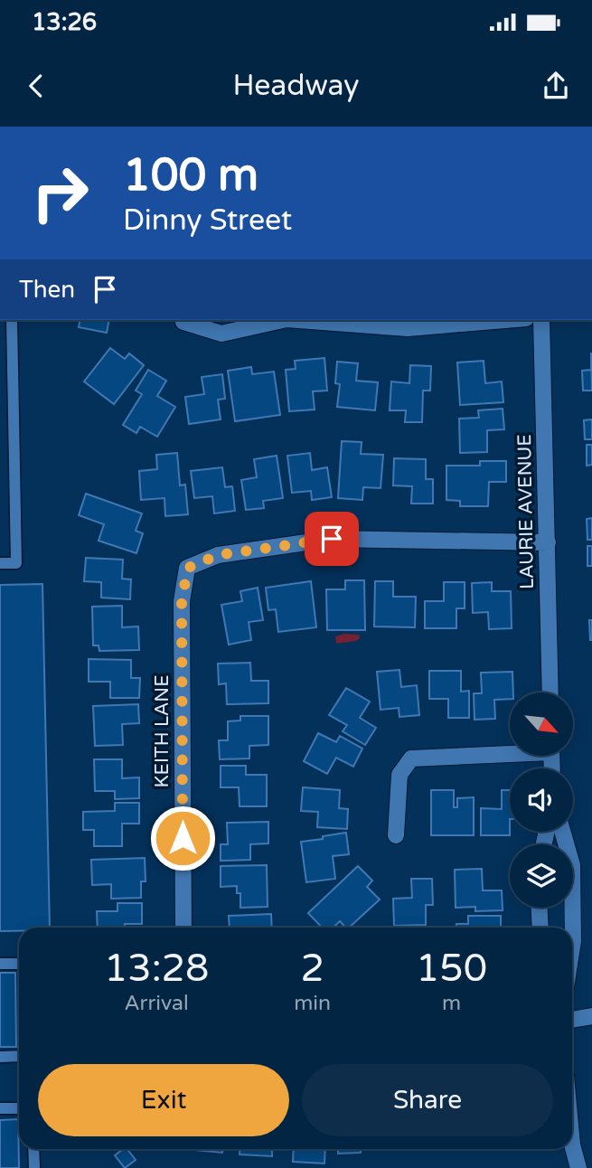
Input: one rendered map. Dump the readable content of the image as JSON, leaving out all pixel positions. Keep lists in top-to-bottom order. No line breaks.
{"streets":{"street":["LAURIE AVENUE","KEITH LANE"]},"crossings":[["LAURIE AVENUE","KEITH LANE"]],"north":"bottom right","page":{"status":"13:26","header":"Headway","turn":["100 m","Dinny Street"],"then":"Then","eta":["13:28","Arrival","2","min","150","m"],"buttons":["Exit","Share"]}}
